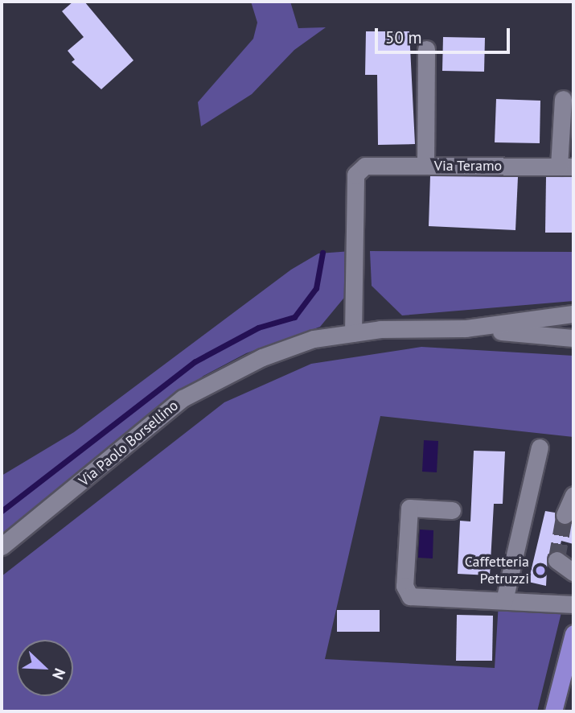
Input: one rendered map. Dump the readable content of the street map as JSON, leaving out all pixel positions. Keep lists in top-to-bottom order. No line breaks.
{"streets":{"street":["Via Teramo","Via Paolo Borsellino"]},"places":["Caffetteria Petruzzi"],"scale_bar":"50 m","north":"bottom right"}
